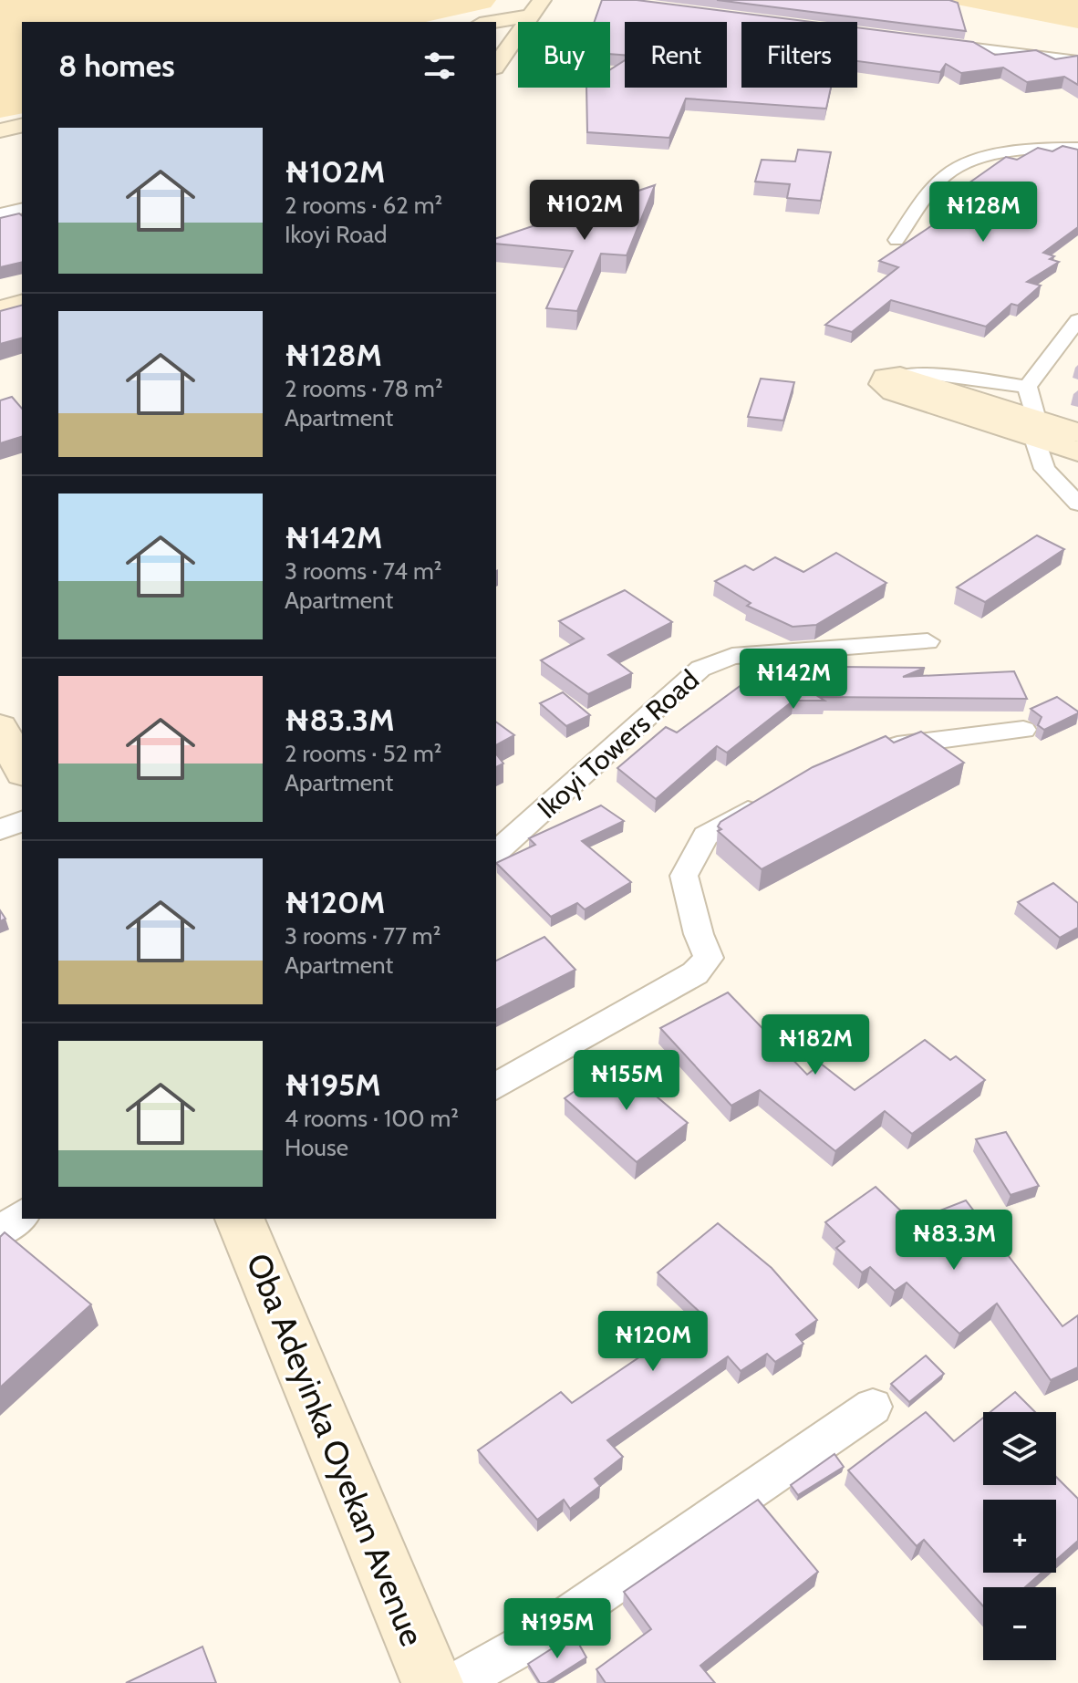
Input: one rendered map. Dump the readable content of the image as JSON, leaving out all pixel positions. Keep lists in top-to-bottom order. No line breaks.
{"streets":{"main road":["Oba Adeyinka Oyekan Avenue"],"street":["Ikoyi Towers Road"]},"page":{"chip":["Buy","Rent","Filters"],"heading":"8 homes","list":[{"name":"₦102M","note":"2 rooms · 62 m² · Ikoyi Road"},{"name":"₦128M","note":"2 rooms · 78 m² · Apartment"},{"name":"₦142M","note":"3 rooms · 74 m² · Apartment"},{"name":"₦83.3M","note":"2 rooms · 52 m² · Apartment"},{"name":"₦120M","note":"3 rooms · 77 m² · Apartment"},{"name":"₦195M","note":"4 rooms · 100 m² · House"}],"price":["₦102M","₦128M","₦142M","₦182M","₦155M","₦83.3M","₦120M","₦195M"],"map_buttons":["+","−"]}}
